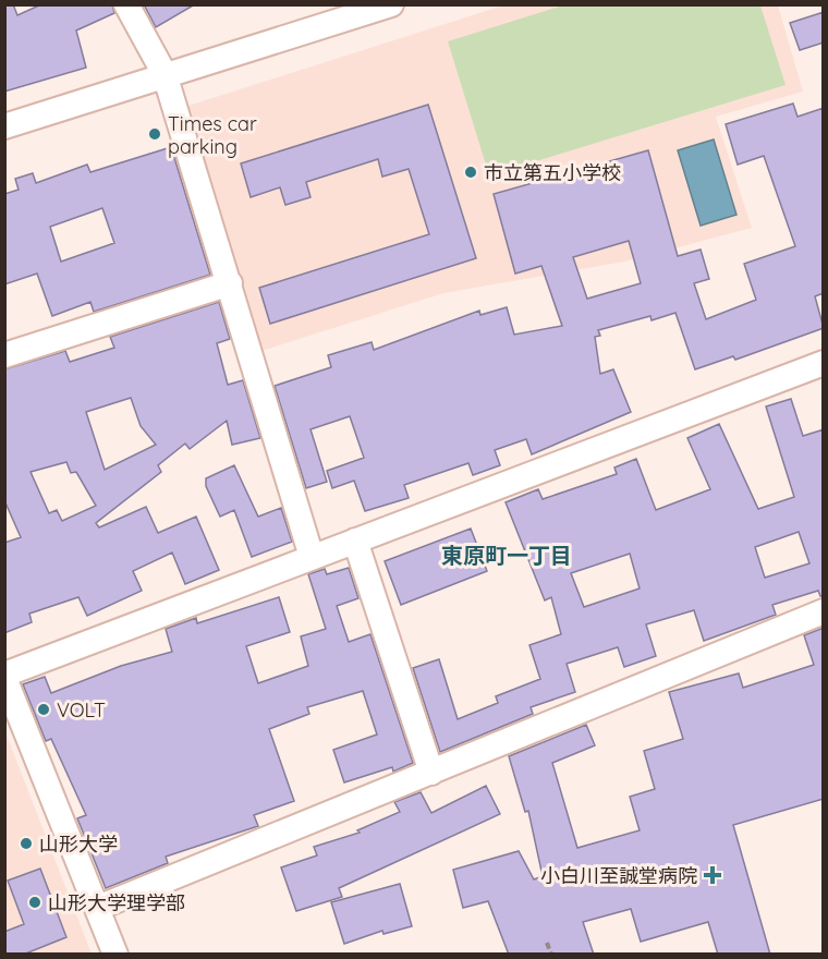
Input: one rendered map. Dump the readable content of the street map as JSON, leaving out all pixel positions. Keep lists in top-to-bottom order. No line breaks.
{"districts":["東原町一丁目"],"places":{"other":["Times car parking","市立第五小学校","VOLT","山形大学","山形大学理学部"],"health":["小白川至誠堂病院"]}}
